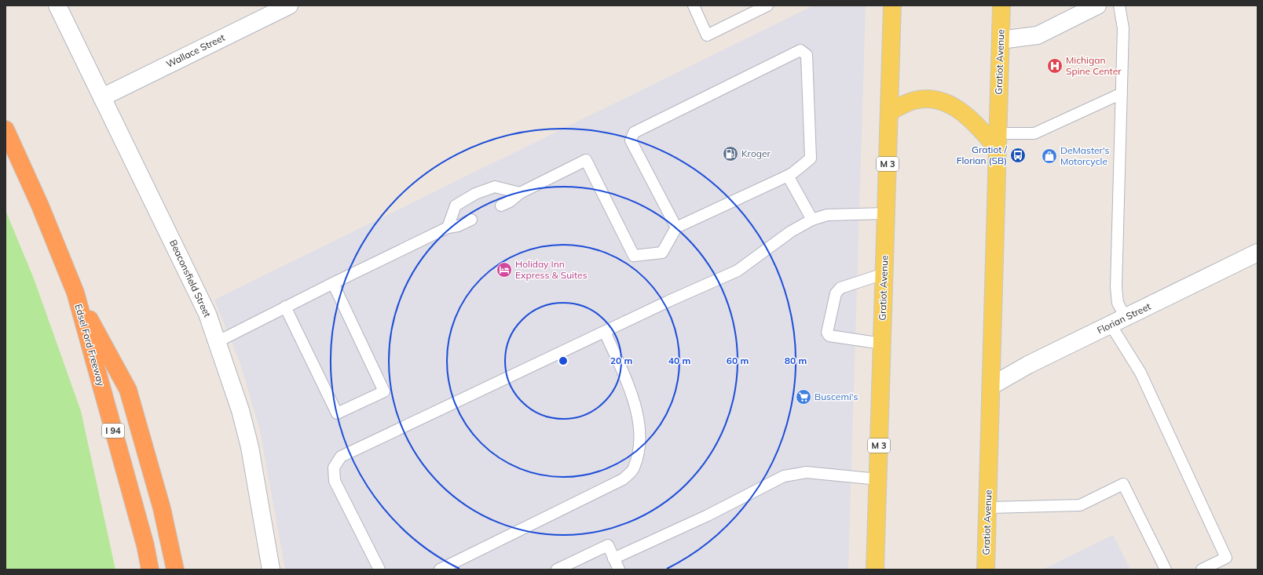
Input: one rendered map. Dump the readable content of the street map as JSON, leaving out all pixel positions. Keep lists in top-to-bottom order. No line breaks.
{"streets":{"highway":["Edsel Ford Freeway","I 94"],"main road":["Gratiot Avenue","M 3"],"street":["Wallace Street","Beaconsfield Street","Florian Street"]},"crossings":[["Wallace Street","Beaconsfield Street"],["Gratiot Avenue","Florian Street"]],"places":{"hospital":["Michigan Spine Center"],"fuel station":["Kroger"],"bus stop":["Gratiot / Florian (SB)"],"shop":["DeMaster's Motorcycle"],"hotel":["Holiday Inn Express & Suites"],"supermarket":["Buscemi's"]},"rings":["20 m","40 m","60 m","80 m"]}
